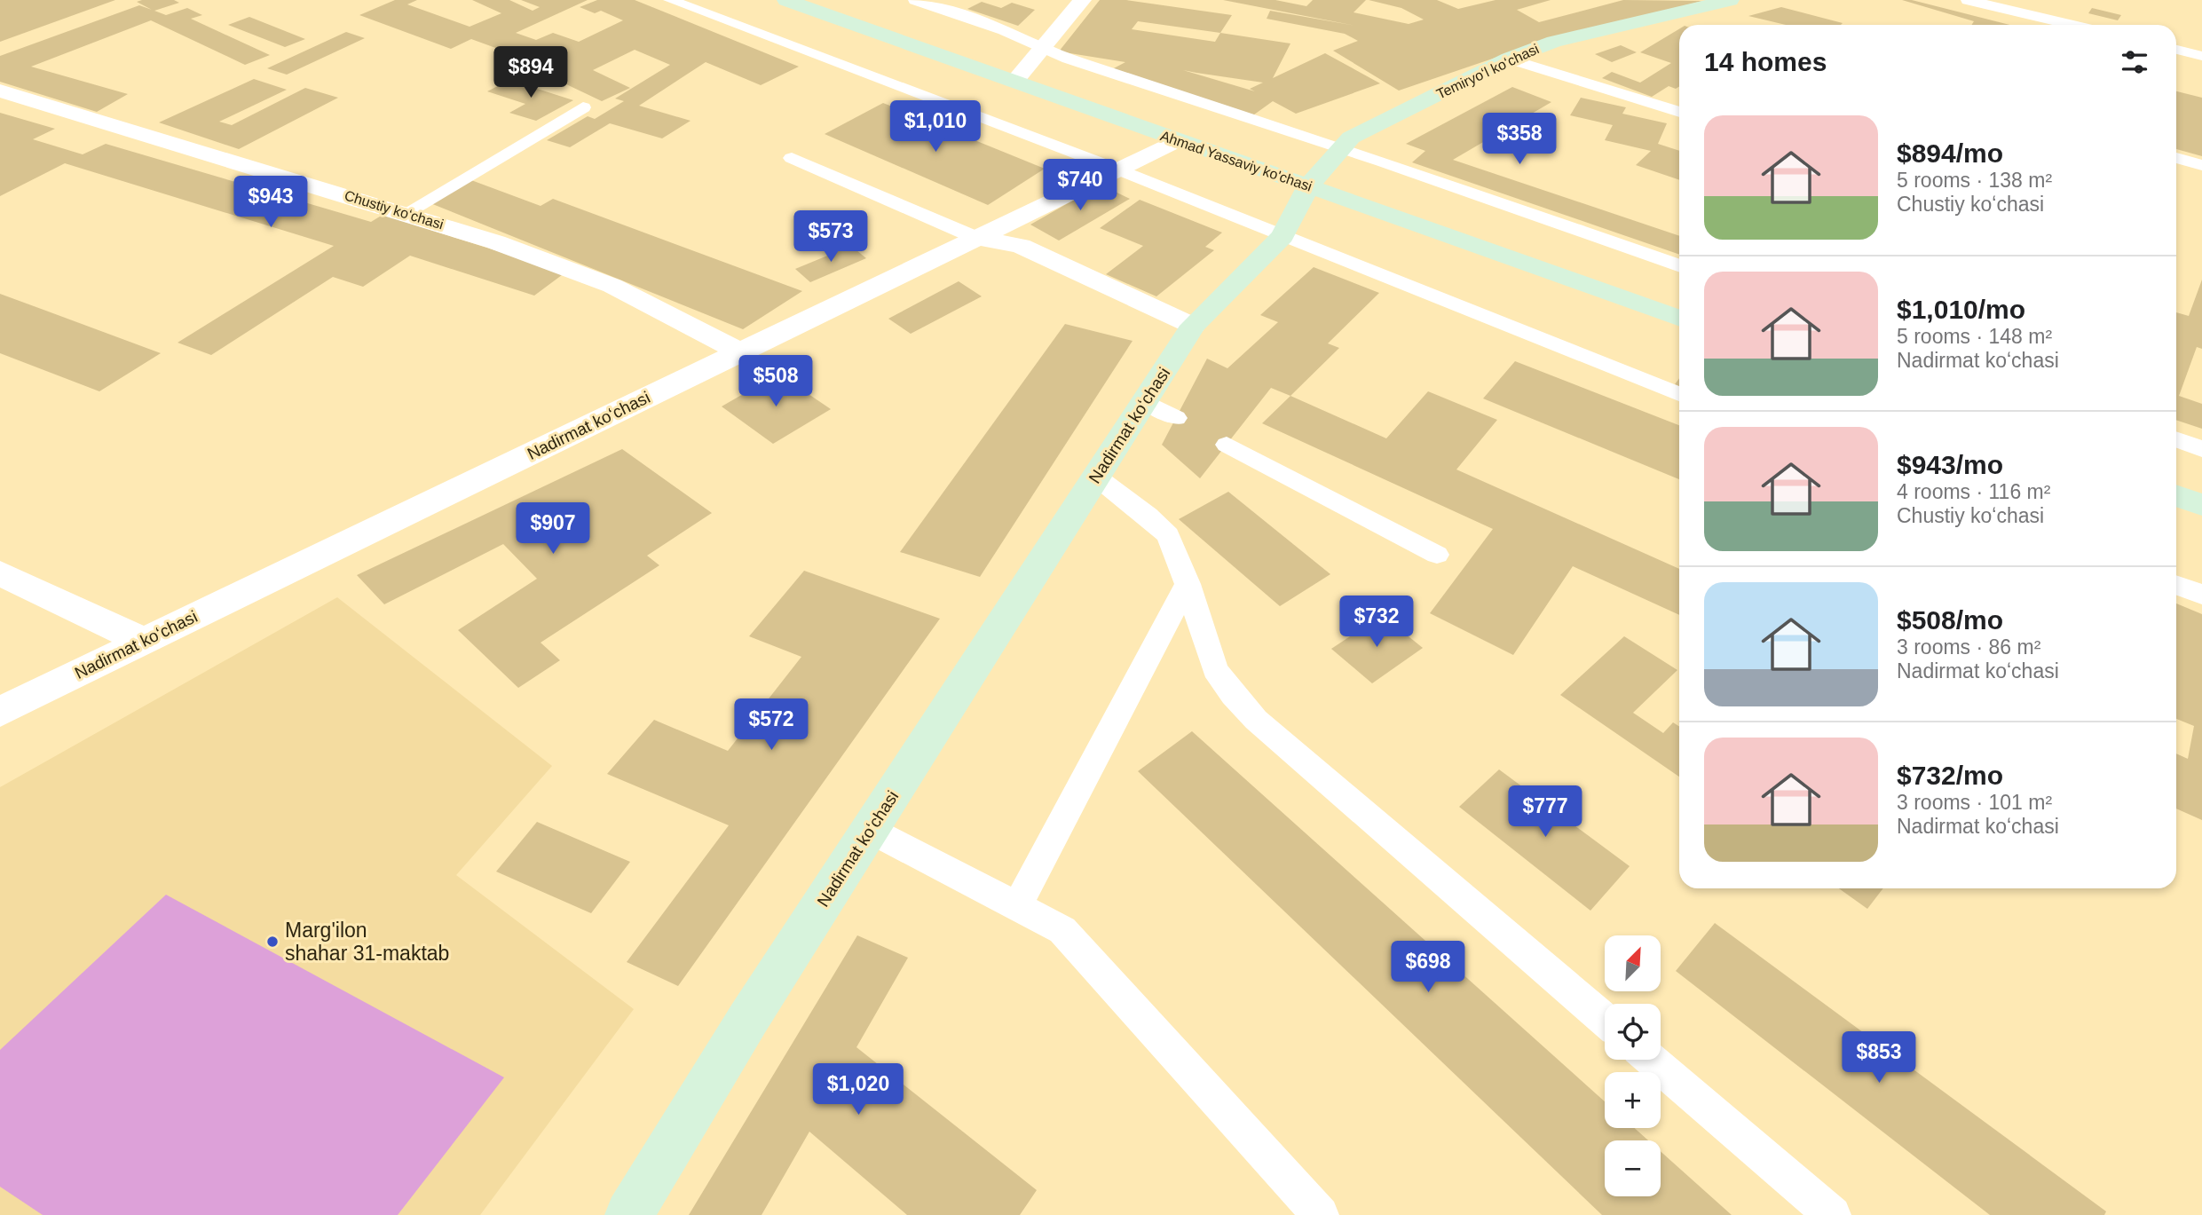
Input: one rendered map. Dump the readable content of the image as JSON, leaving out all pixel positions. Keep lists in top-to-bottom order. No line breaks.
{"streets":{"street":["Temiryoʻl koʻchasi","Ahmad Yassaviy ko'chasi","Chustiy koʻchasi","Nadirmat koʻchasi"]},"crossings":[["Temiryoʻl koʻchasi","Ahmad Yassaviy ko'chasi"],["Temiryoʻl koʻchasi","Nadirmat koʻchasi"],["Ahmad Yassaviy ko'chasi","Nadirmat koʻchasi"],["Chustiy koʻchasi","Nadirmat koʻchasi"]],"places":["Marg'ilon shahar 31-maktab"],"north":"top right","page":{"heading":"14 homes","price":["$894","$1,010","$358","$740","$943","$573","$508","$907","$732","$572","$777","$698","$853","$1,020"],"list":[{"name":"$894/mo","note":"5 rooms · 138 m² · Chustiy koʻchasi"},{"name":"$1,010/mo","note":"5 rooms · 148 m² · Nadirmat koʻchasi"},{"name":"$943/mo","note":"4 rooms · 116 m² · Chustiy koʻchasi"},{"name":"$508/mo","note":"3 rooms · 86 m² · Nadirmat koʻchasi"},{"name":"$732/mo","note":"3 rooms · 101 m² · Nadirmat koʻchasi"}],"map_buttons":["+","−"]}}
